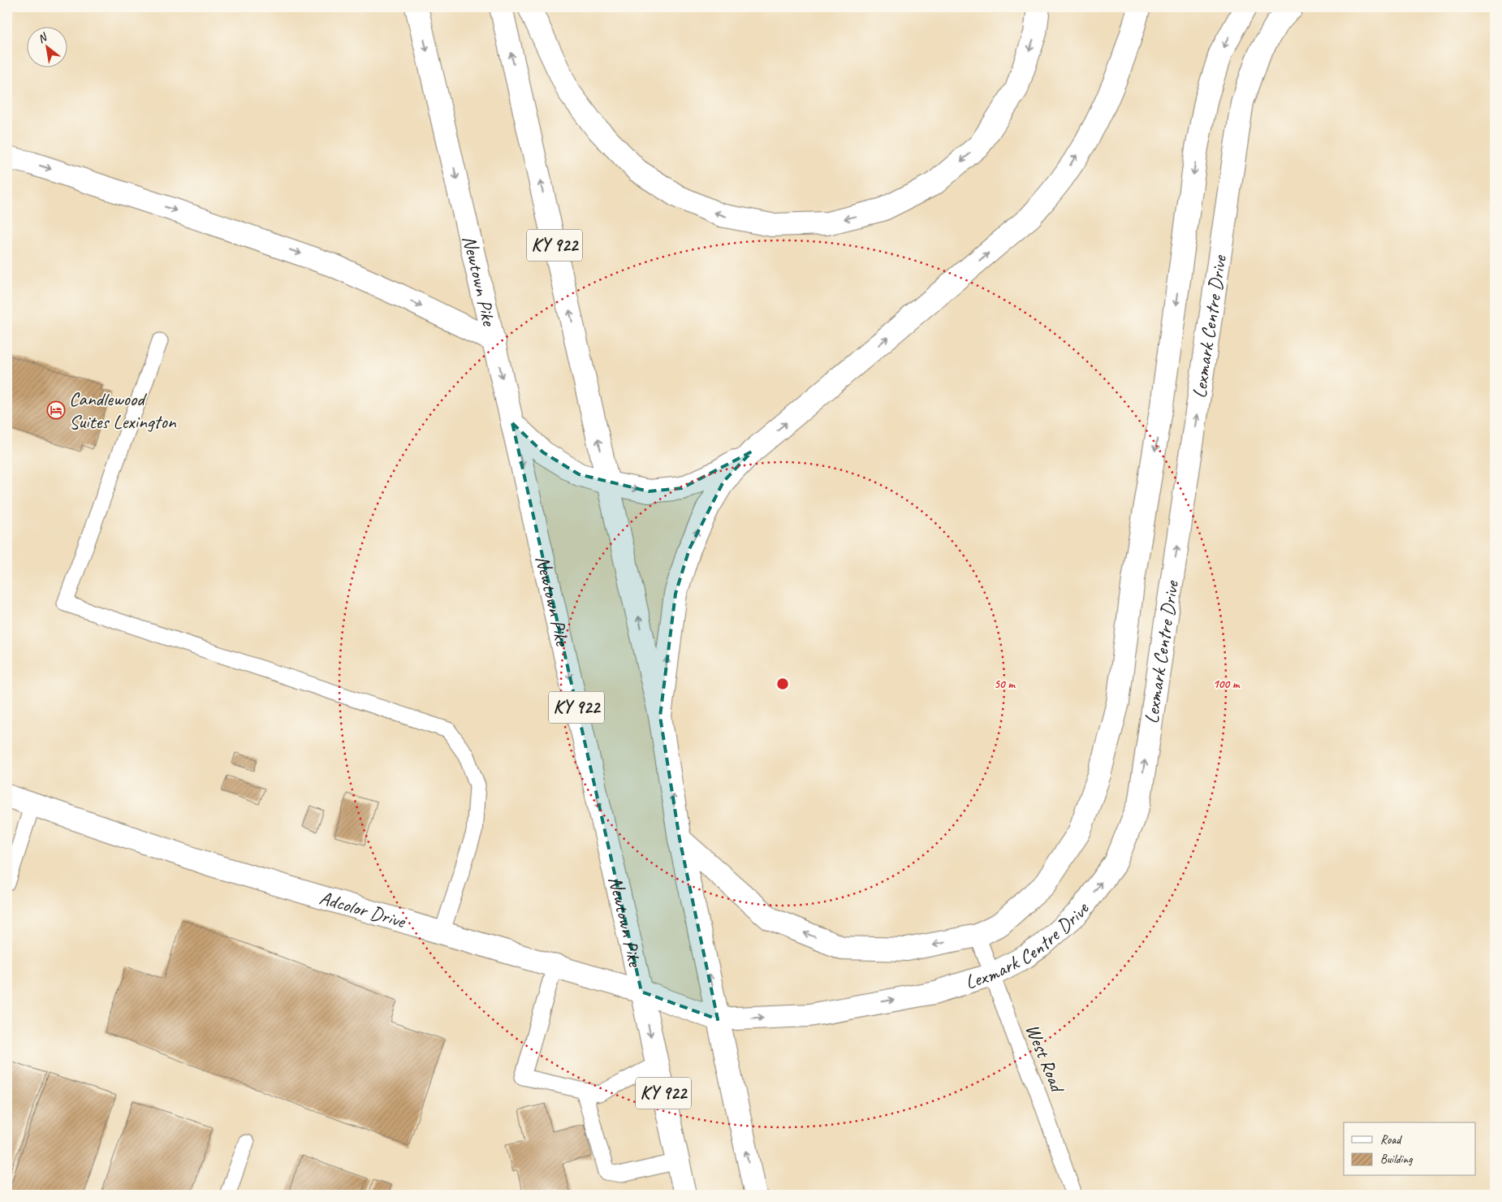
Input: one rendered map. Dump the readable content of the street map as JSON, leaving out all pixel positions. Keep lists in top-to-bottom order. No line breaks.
{"streets":{"main road":["KY 922","Newtown Pike","Lexmark Centre Drive","Adcolor Drive"],"lane":["West Road"]},"crossings":[["KY 922","Lexmark Centre Drive"],["KY 922","Adcolor Drive"],["Newtown Pike","Adcolor Drive"],["Lexmark Centre Drive","Adcolor Drive"],["Lexmark Centre Drive","West Road"]],"places":{"hotel":["Candlewood Suites Lexington"]},"legend":["Road","Building"],"north":"top left","rings":["50 m","100 m"]}
